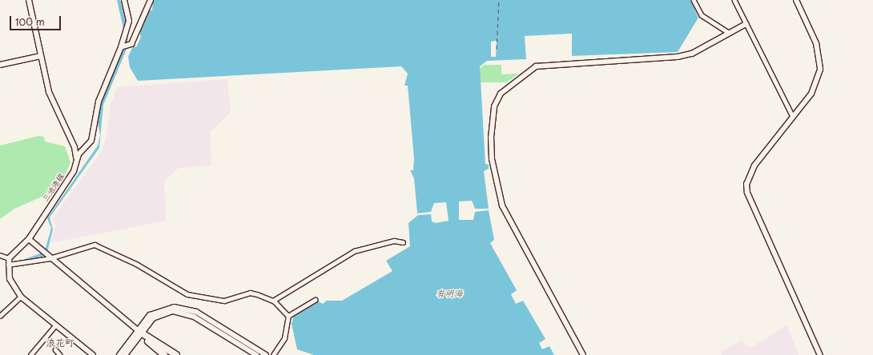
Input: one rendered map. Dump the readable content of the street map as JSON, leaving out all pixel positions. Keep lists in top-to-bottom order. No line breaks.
{"streets":{"street":["三池港線"]},"districts":["浪花町"],"water":["有明海"],"scale_bar":"100 m"}
